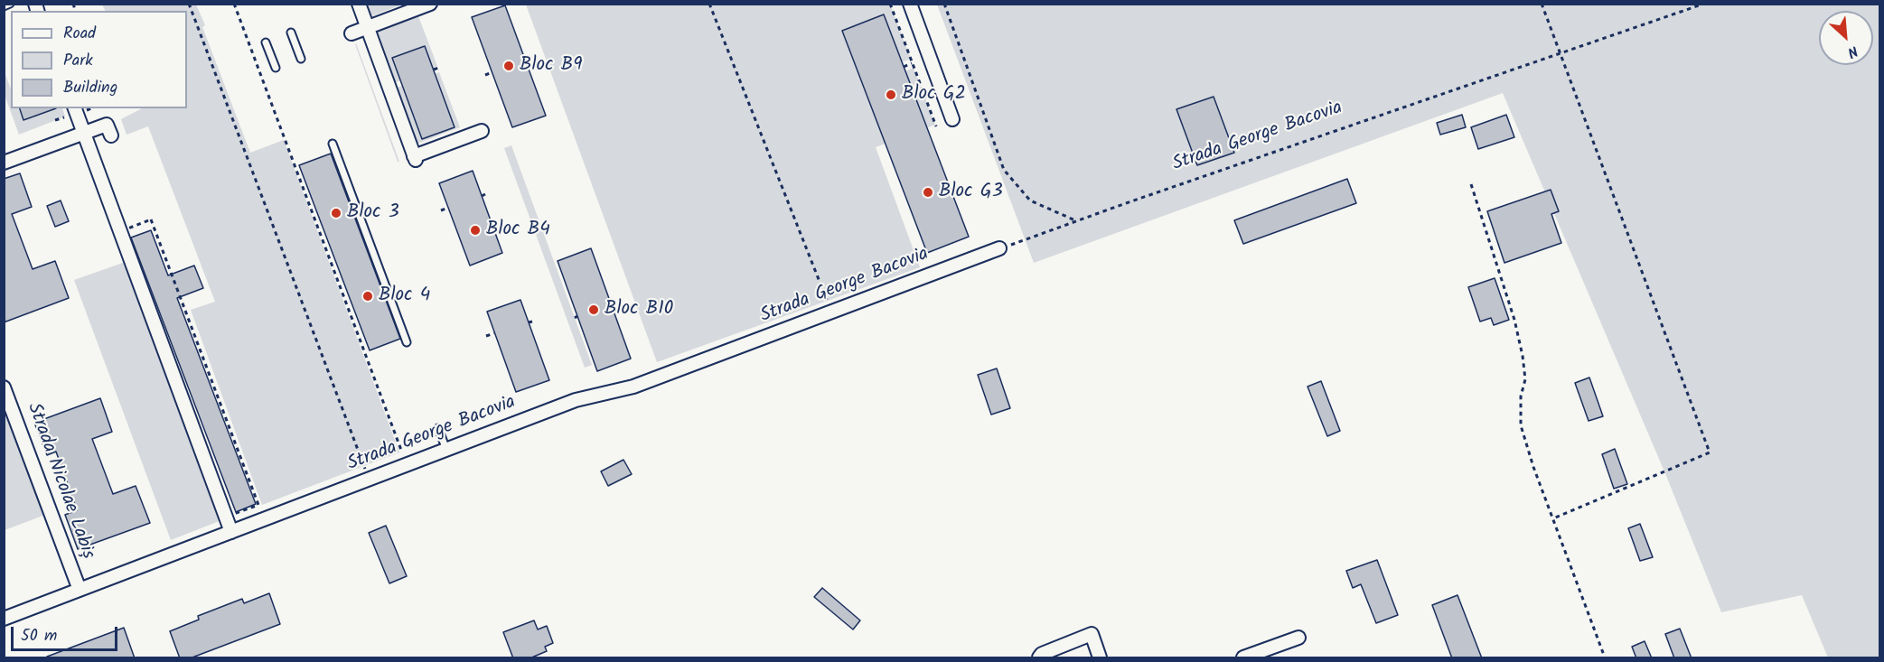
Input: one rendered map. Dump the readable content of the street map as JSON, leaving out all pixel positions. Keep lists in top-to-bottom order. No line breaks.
{"streets":{"street":["Strada George Bacovia","Strada Nicolae Labiș"]},"crossings":[["Strada George Bacovia","Strada Nicolae Labiș"]],"places":["Bloc B9","Bloc G2","Bloc G3","Bloc 3","Bloc B4","Bloc 4","Bloc B10"],"legend":["Road","Park","Building"],"scale_bar":"50 m","north":"bottom right"}
